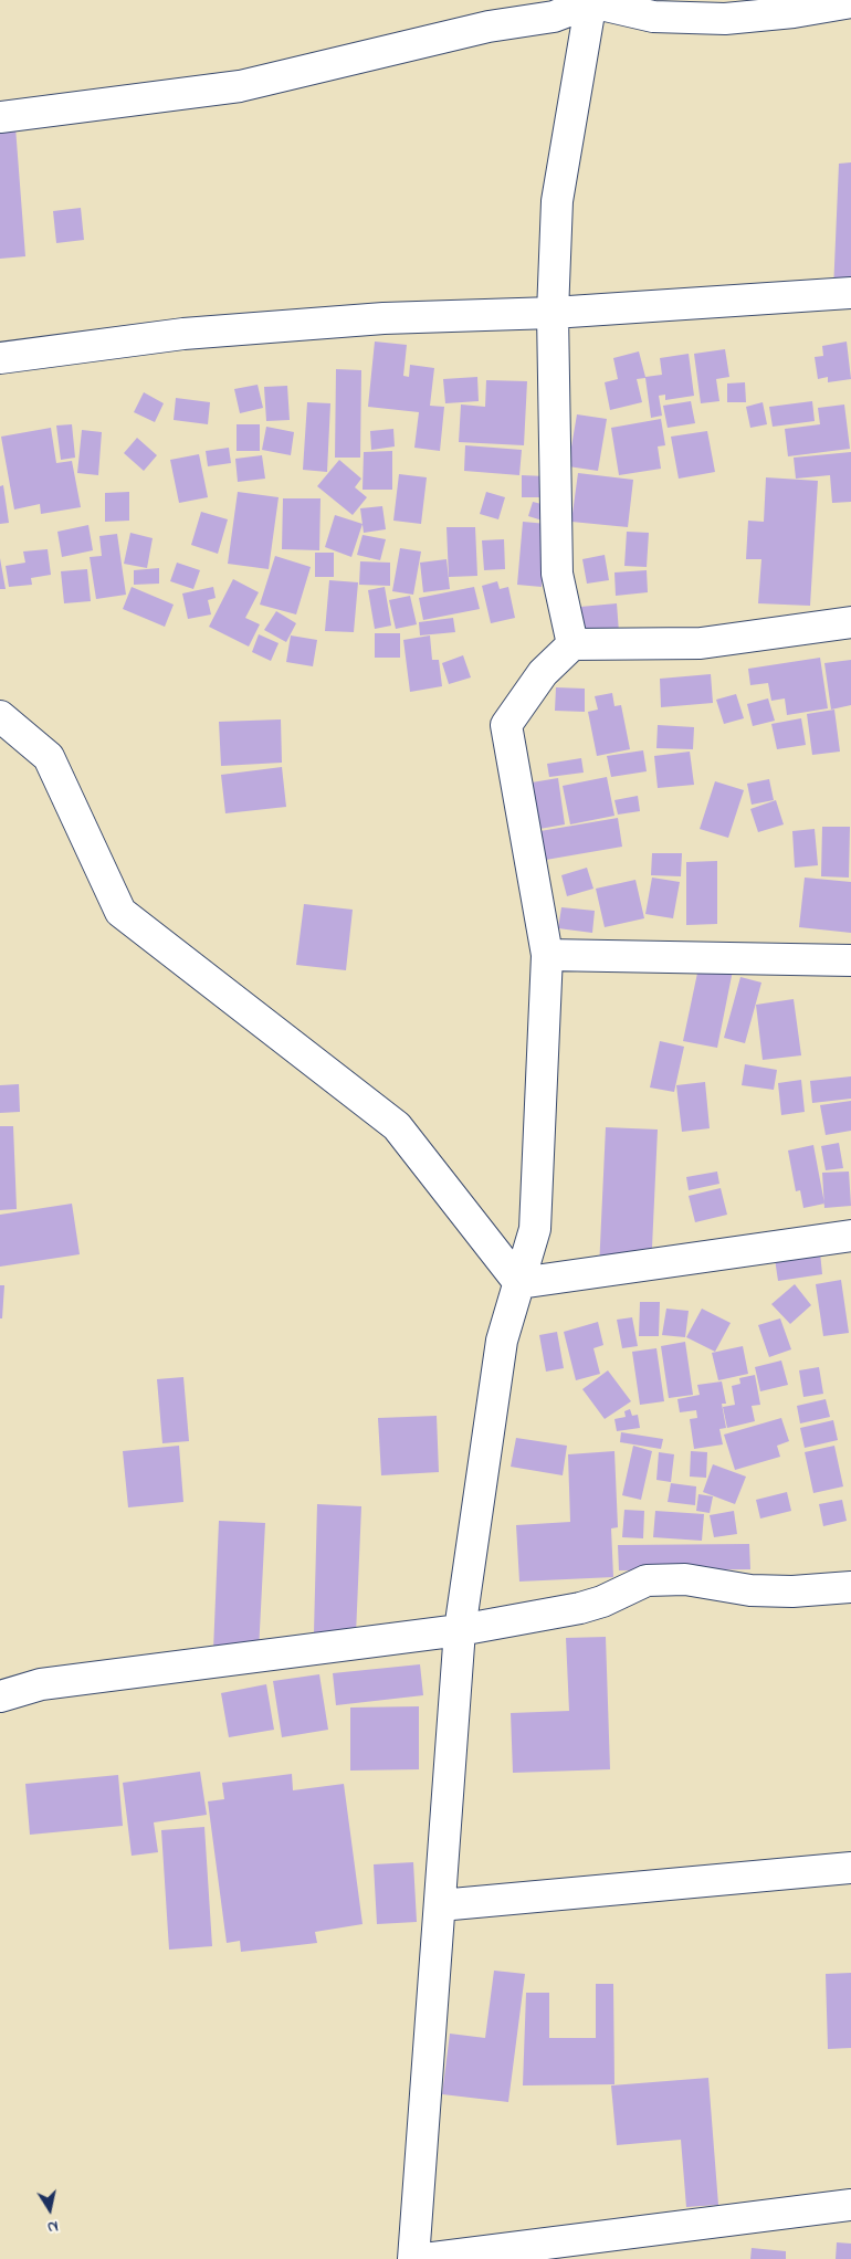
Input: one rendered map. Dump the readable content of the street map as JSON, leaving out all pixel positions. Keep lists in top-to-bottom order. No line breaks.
{"north":"bottom"}
